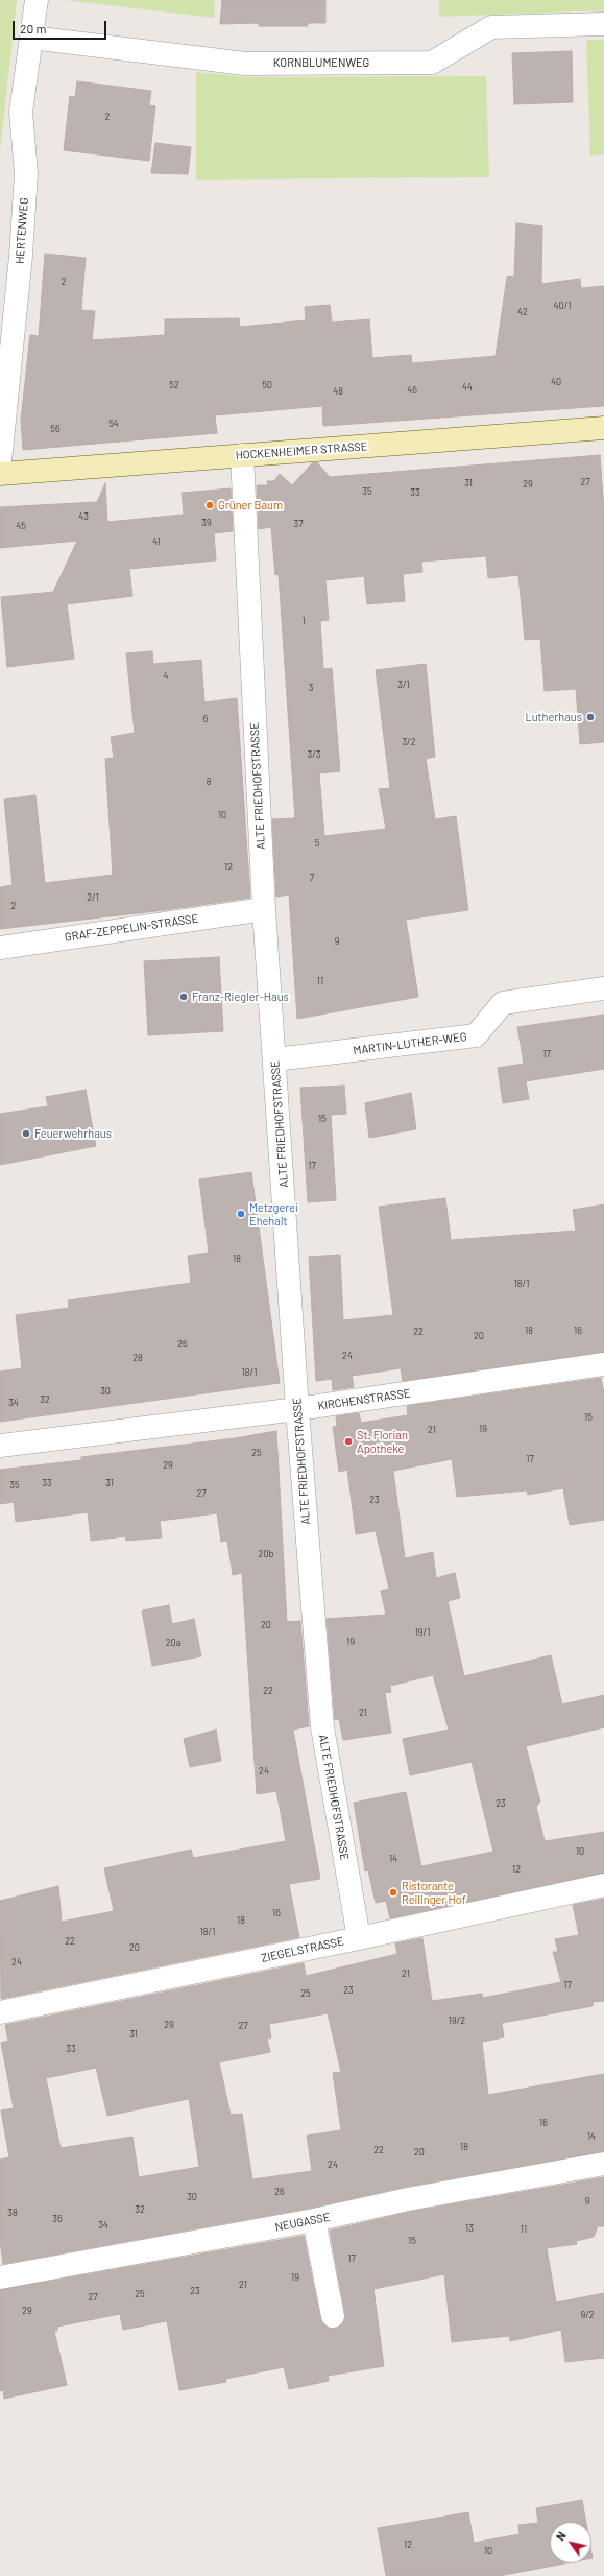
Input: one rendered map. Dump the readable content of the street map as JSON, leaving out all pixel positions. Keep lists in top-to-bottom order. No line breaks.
{"streets":{"street":["KORNBLUMENWEG","HERTENWEG","HOCKENHEIMER STRASSE","ALTE FRIEDHOFSTRASSE","GRAF-ZEPPELIN-STRASSE","MARTIN-LUTHER-WEG","KIRCHENSTRASSE","ZIEGELSTRASSE","NEUGASSE"]},"crossings":[["KORNBLUMENWEG","HERTENWEG"],["HOCKENHEIMER STRASSE","ALTE FRIEDHOFSTRASSE"],["ALTE FRIEDHOFSTRASSE","GRAF-ZEPPELIN-STRASSE"],["ALTE FRIEDHOFSTRASSE","MARTIN-LUTHER-WEG"],["ALTE FRIEDHOFSTRASSE","KIRCHENSTRASSE"],["ALTE FRIEDHOFSTRASSE","ZIEGELSTRASSE"]],"places":["Grüner Baum","Lutherhaus","Franz-Riegler-Haus","Feuerwehrhaus","Metzgerei Ehehalt","St. Florian Apotheke","Ristorante Reilinger Hof"],"house_numbers":["2","2","40/1","42","40","52","50","44","46","48","54","56","27","31","29","35","33","43","39","37","45","41","1","4","3/1","3","6","3/2","3/3","8","10","5","12","7","2/1","2","9","11","17","15","17","18","18/1","18","16","22","20","26","24","28","18/1","30","32","34","15","19","21","25","17","29","33","31","35","27","23","20b","20","19/1","19","20a","22","21","24","23","10","14","12","16","18","18/1","22","20","24","21","17","23","25","19/2","29","27","31","33","16","14","18","22","20","24","26","30","9","32","38","36","34","13","11","15","17","19","21","23","25","27","29","9/2","12","10"],"scale_bar":"20 m","north":"top left"}
